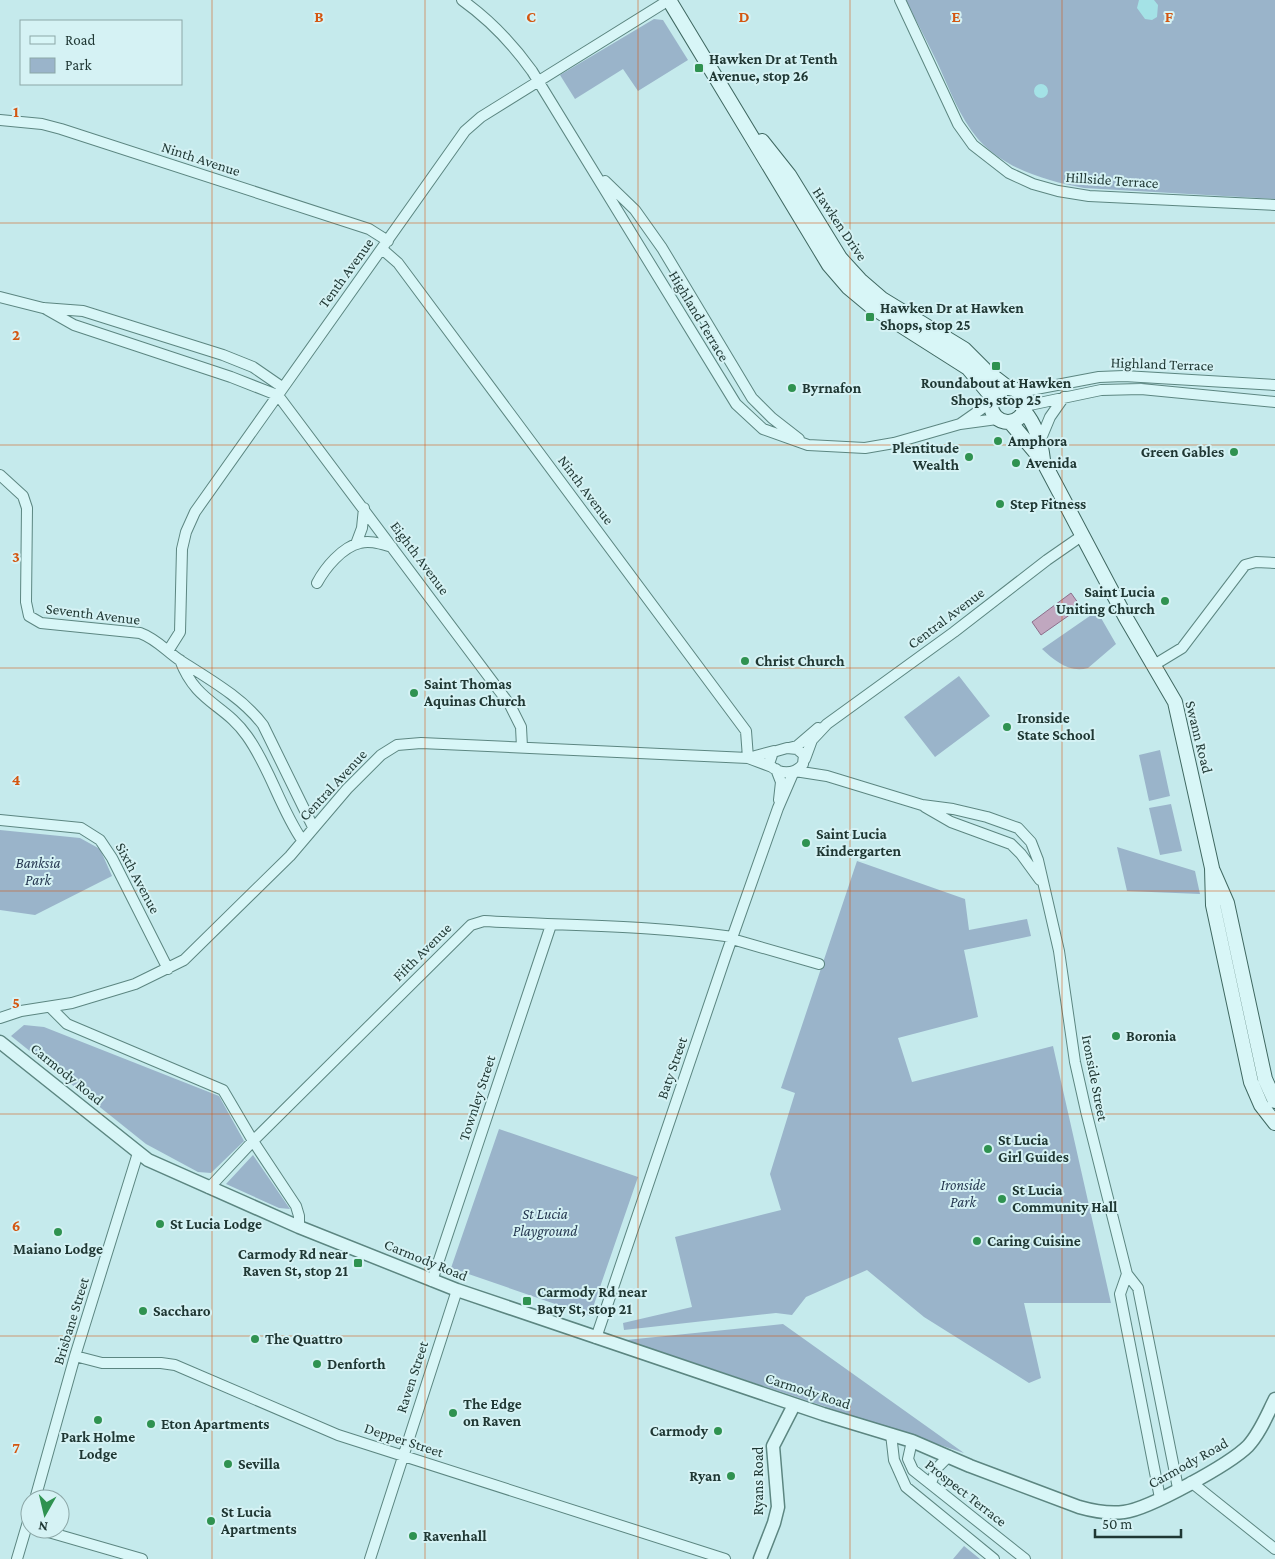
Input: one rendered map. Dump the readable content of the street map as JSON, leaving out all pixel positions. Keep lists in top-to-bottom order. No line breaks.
{"streets":{"main road":["Hawken Drive","Swann Road"],"street":["Ninth Avenue","Hillside Terrace","Tenth Avenue","Highland Terrace","Eighth Avenue","Seventh Avenue","Central Avenue","Sixth Avenue","Fifth Avenue","Baty Street","Carmody Road","Ironside Street","Townley Street","Brisbane Street","Raven Street","Depper Street","Ryans Road","Prospect Terrace"]},"crossings":[["Ninth Avenue","Tenth Avenue"],["Ninth Avenue","Central Avenue"],["Hawken Drive","Tenth Avenue"],["Hawken Drive","Highland Terrace"],["Tenth Avenue","Highland Terrace"],["Tenth Avenue","Eighth Avenue"],["Tenth Avenue","Seventh Avenue"],["Eighth Avenue","Central Avenue"],["Seventh Avenue","Central Avenue"],["Central Avenue","Sixth Avenue"],["Central Avenue","Baty Street"],["Central Avenue","Ironside Street"],["Fifth Avenue","Baty Street"],["Fifth Avenue","Carmody Road"],["Fifth Avenue","Townley Street"],["Baty Street","Carmody Road"],["Baty Street","Ironside Street"],["Carmody Road","Ironside Street"],["Carmody Road","Townley Street"],["Carmody Road","Brisbane Street"],["Carmody Road","Raven Street"],["Carmody Road","Ryans Road"],["Carmody Road","Prospect Terrace"],["Brisbane Street","Depper Street"],["Raven Street","Depper Street"]],"parks":["Banksia Park","Ironside Park","St Lucia Playground"],"places":{"transit":["Hawken Dr at Tenth Avenue, stop 26","Hawken Dr at Hawken Shops, stop 25","Roundabout at Hawken Shops, stop 25","Carmody Rd near Raven St, stop 21","Carmody Rd near Baty St, stop 21"],"other":["Byrnafon","Amphora","Green Gables","Plentitude Wealth","Avenida","Step Fitness","Saint Lucia Uniting Church","Christ Church","Saint Thomas Aquinas Church","Ironside State School","Saint Lucia Kindergarten","Boronia","St Lucia Girl Guides","St Lucia Community Hall","St Lucia Lodge","Maiano Lodge","Caring Cuisine","Saccharo","The Quattro","Denforth","The Edge on Raven","Park Holme Lodge","Eton Apartments","Carmody","Sevilla","Ryan","St Lucia Apartments","Ravenhall"]},"legend":["Road","Park"],"scale_bar":"50 m","north":"bottom","grid":{"columns":["B","C","D","E","F"],"rows":["1","2","3","4","5","6","7"]}}
